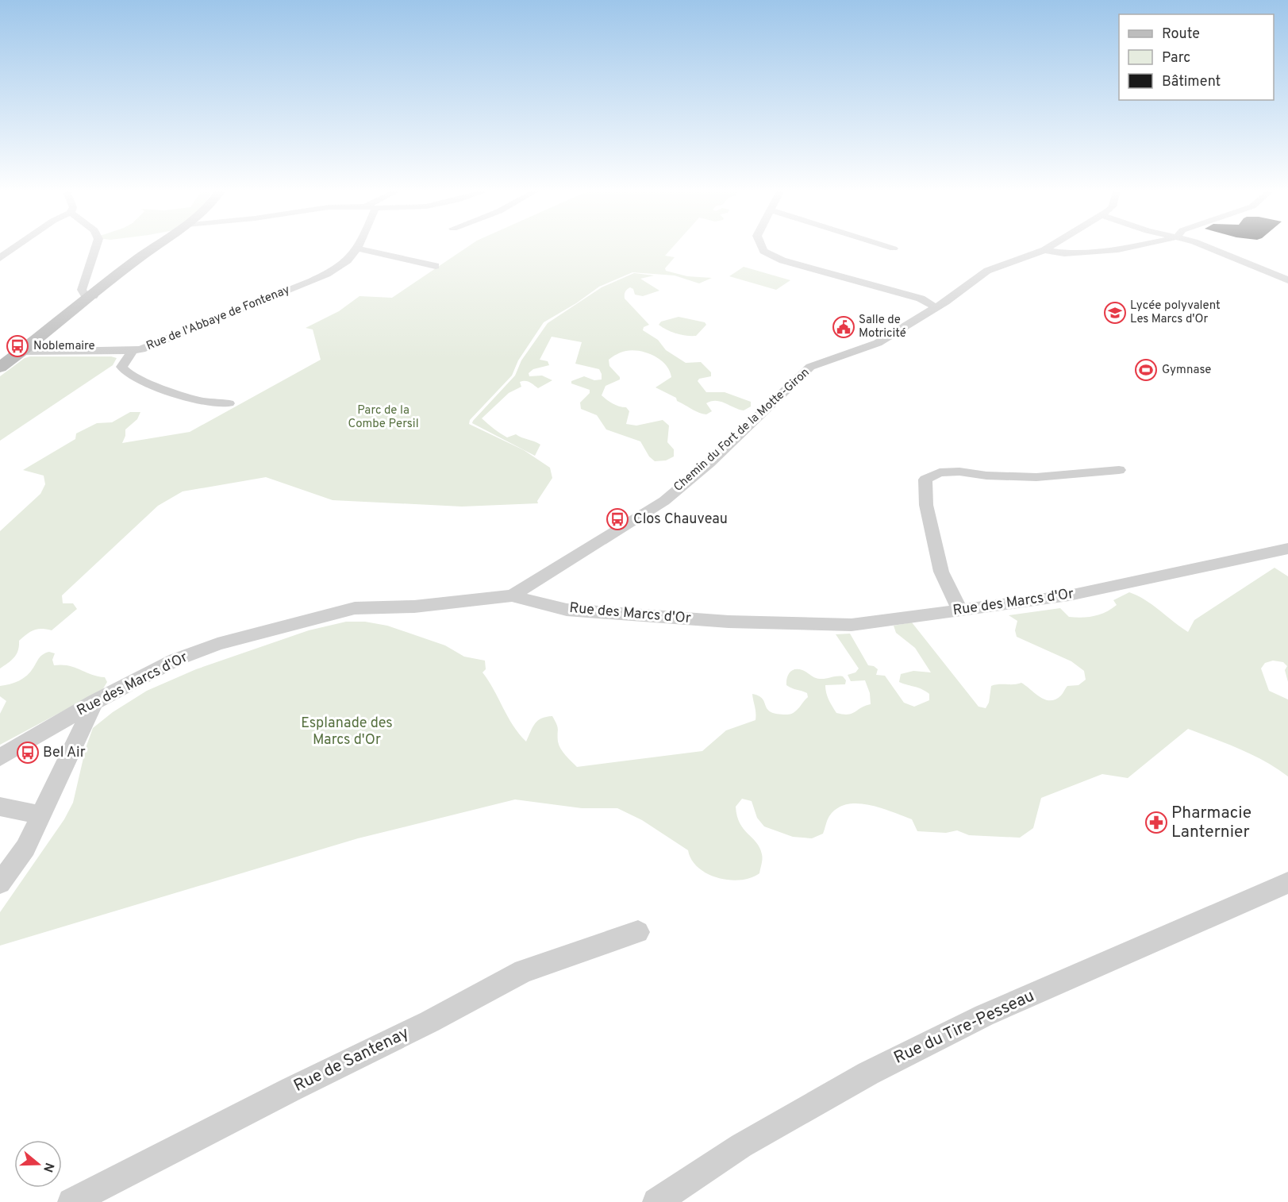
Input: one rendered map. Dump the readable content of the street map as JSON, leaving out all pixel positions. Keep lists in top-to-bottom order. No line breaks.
{"streets":{"street":["Rue de l'Abbaye de Fontenay","Chemin du Fort de la Motte-Giron","Rue des Marcs d'Or","Rue du Tire-Pesseau","Rue de Santenay"]},"crossings":[["Chemin du Fort de la Motte-Giron","Rue des Marcs d'Or"]],"parks":["Parc de la Combe Persil","Esplanade des Marcs d'Or"],"places":{"school or university":["Lycée polyvalent Les Marcs d'Or"],"public building":["Salle de Motricité"],"bus stop":["Noblemaire","Clos Chauveau","Bel Air"],"sports":["Gymnase"],"pharmacy":["Pharmacie Lanternier"]},"legend":["Route","Parc","Bâtiment"],"north":"right"}
